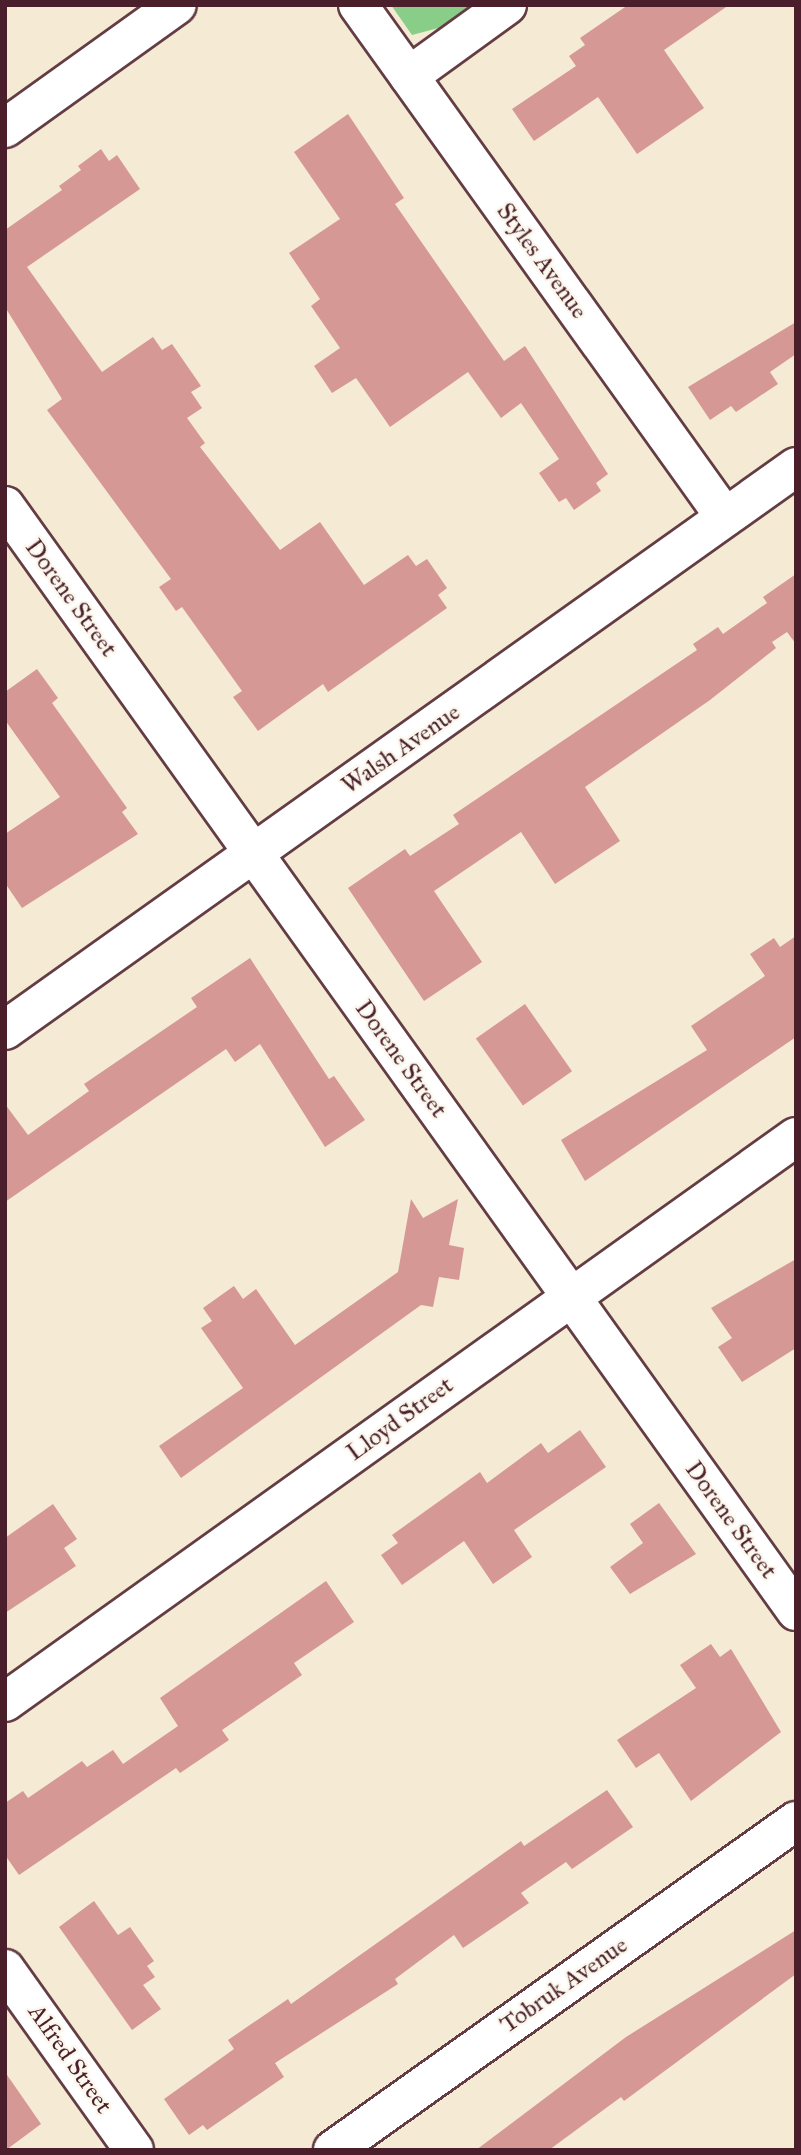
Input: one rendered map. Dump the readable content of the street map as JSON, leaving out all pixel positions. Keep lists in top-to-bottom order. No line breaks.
{"streets":{"street":["Styles Avenue","Dorene Street","Walsh Avenue","Lloyd Street","Tobruk Avenue","Alfred Street"]},"crossings":[["Styles Avenue","Walsh Avenue"],["Dorene Street","Walsh Avenue"],["Dorene Street","Lloyd Street"]]}
